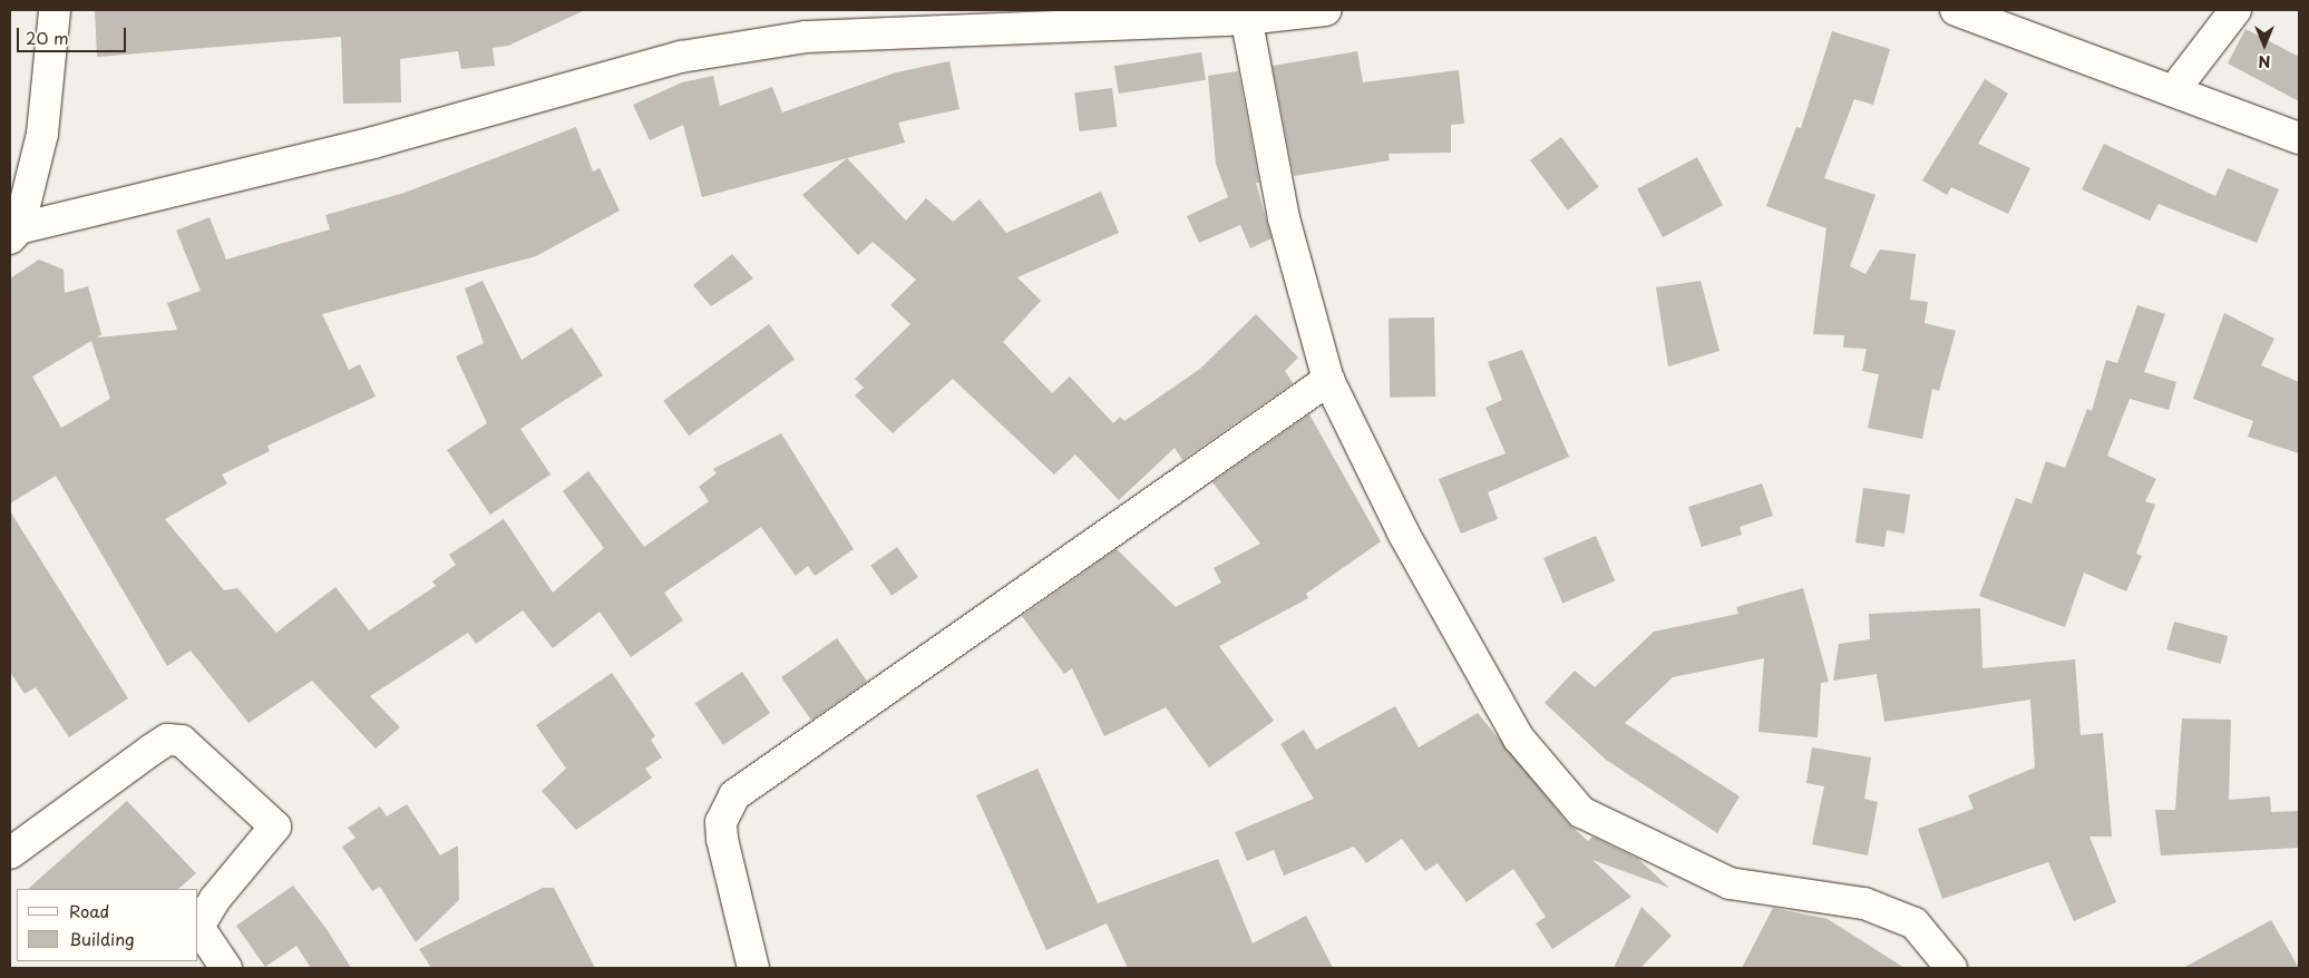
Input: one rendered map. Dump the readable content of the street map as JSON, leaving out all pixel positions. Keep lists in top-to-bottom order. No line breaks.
{"legend":["Road","Building"],"scale_bar":"20 m","north":"bottom"}
